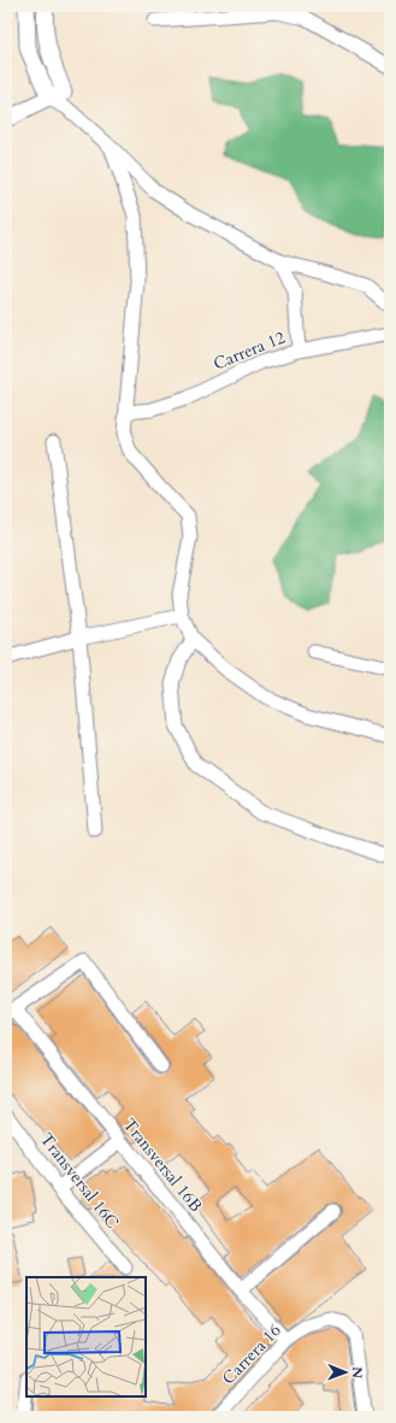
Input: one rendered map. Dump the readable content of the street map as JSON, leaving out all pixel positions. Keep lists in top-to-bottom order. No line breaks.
{"streets":{"street":["Carrera 12","Transversal 16B","Transversal 16C","Carrera 16"]},"crossings":[["Transversal 16B","Carrera 16"]],"north":"right"}
